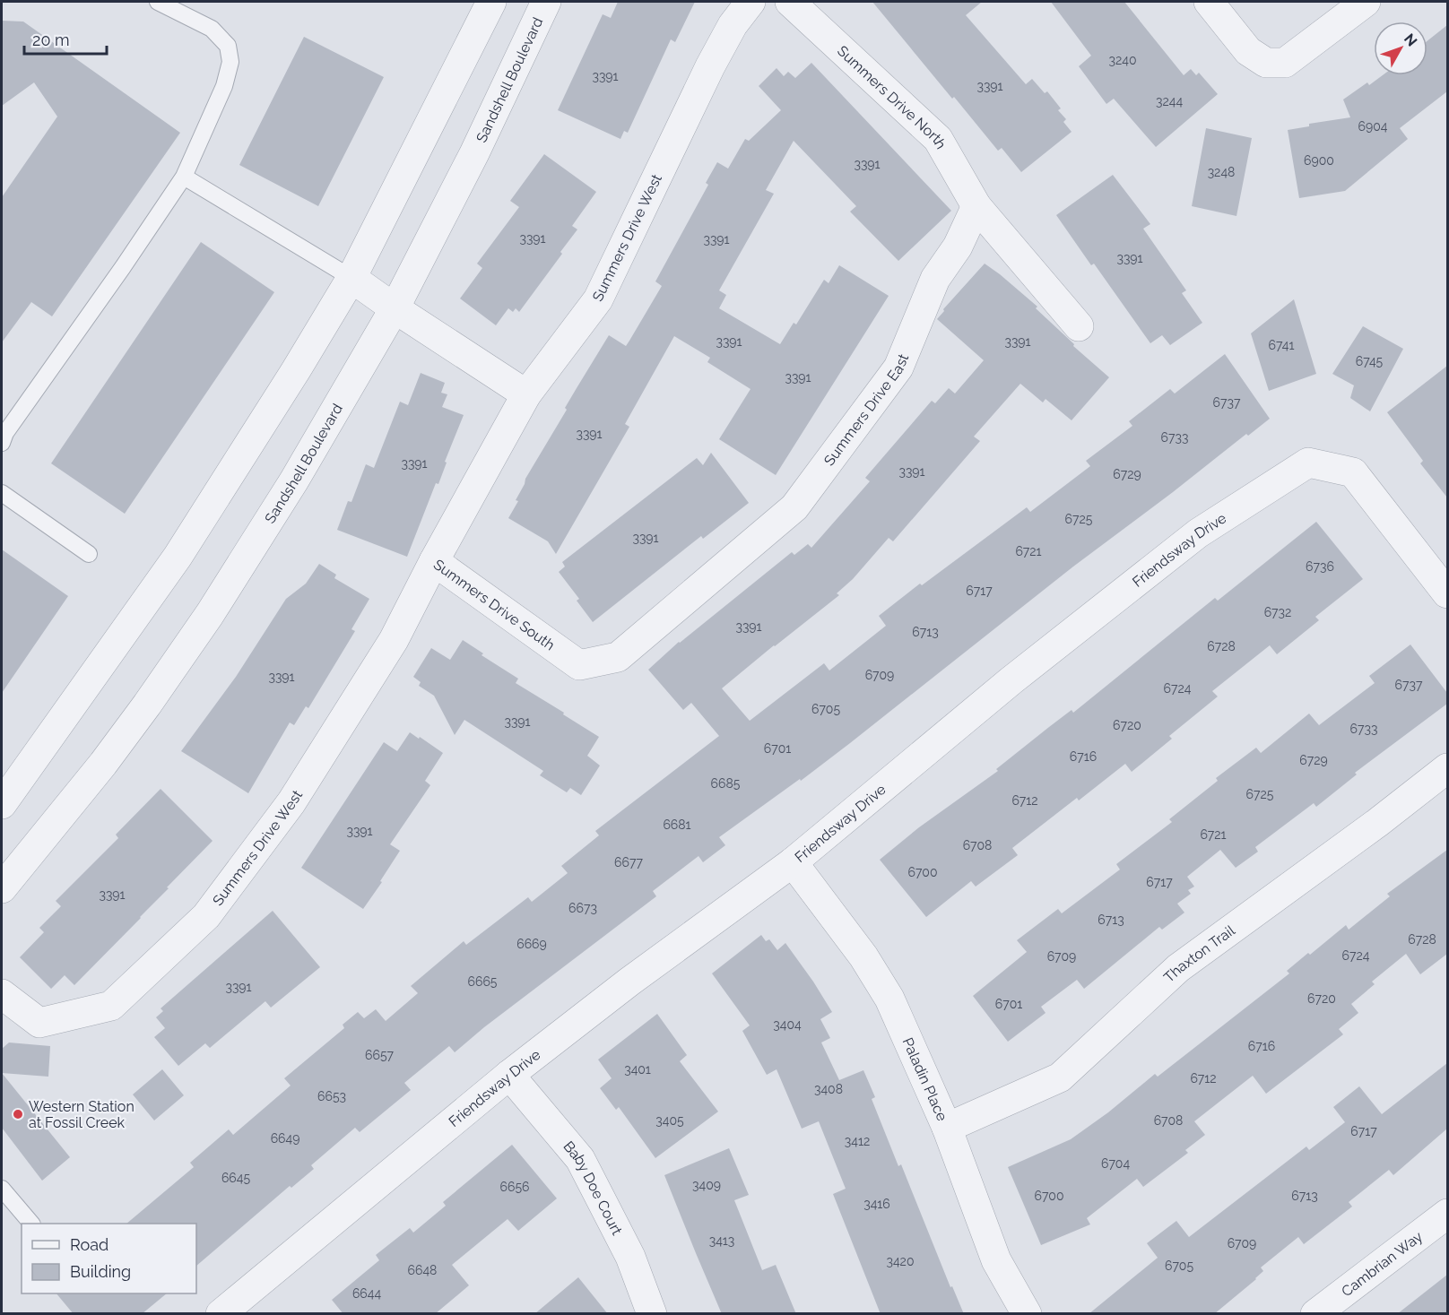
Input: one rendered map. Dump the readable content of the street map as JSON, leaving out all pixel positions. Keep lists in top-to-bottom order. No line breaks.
{"streets":{"street":["Sandshell Boulevard","Summers Drive North","Summers Drive West","Summers Drive East","Friendsway Drive","Summers Drive South","Thaxton Trail","Paladin Place","Baby Doe Court","Cambrian Way"]},"crossings":[["Summers Drive North","Summers Drive East"],["Summers Drive West","Summers Drive South"],["Summers Drive East","Summers Drive South"],["Friendsway Drive","Paladin Place"],["Friendsway Drive","Baby Doe Court"],["Thaxton Trail","Paladin Place"]],"places":["Western Station at Fossil Creek"],"house_numbers":["3240","3391","3391","3244","6904","6900","3391","3248","3391","3391","3391","3391","3391","6741","6745","3391","6737","3391","6733","3391","3391","6729","6725","3391","6721","6736","6717","6732","3391","6713","6728","6709","3391","6737","6724","6705","3391","6720","6733","6701","6716","6729","6685","6725","6712","6681","3391","6721","6708","6677","6700","6717","3391","6673","6713","6728","6669","6724","6709","6665","3391","6720","6701","3404","6716","6657","3401","6712","3408","6653","3405","6708","6717","6649","3412","6704","6645","3409","6656","6700","6713","3416","3413","6709","3420","6705","6648","6644"],"legend":["Road","Building"],"scale_bar":"20 m","north":"top right"}
